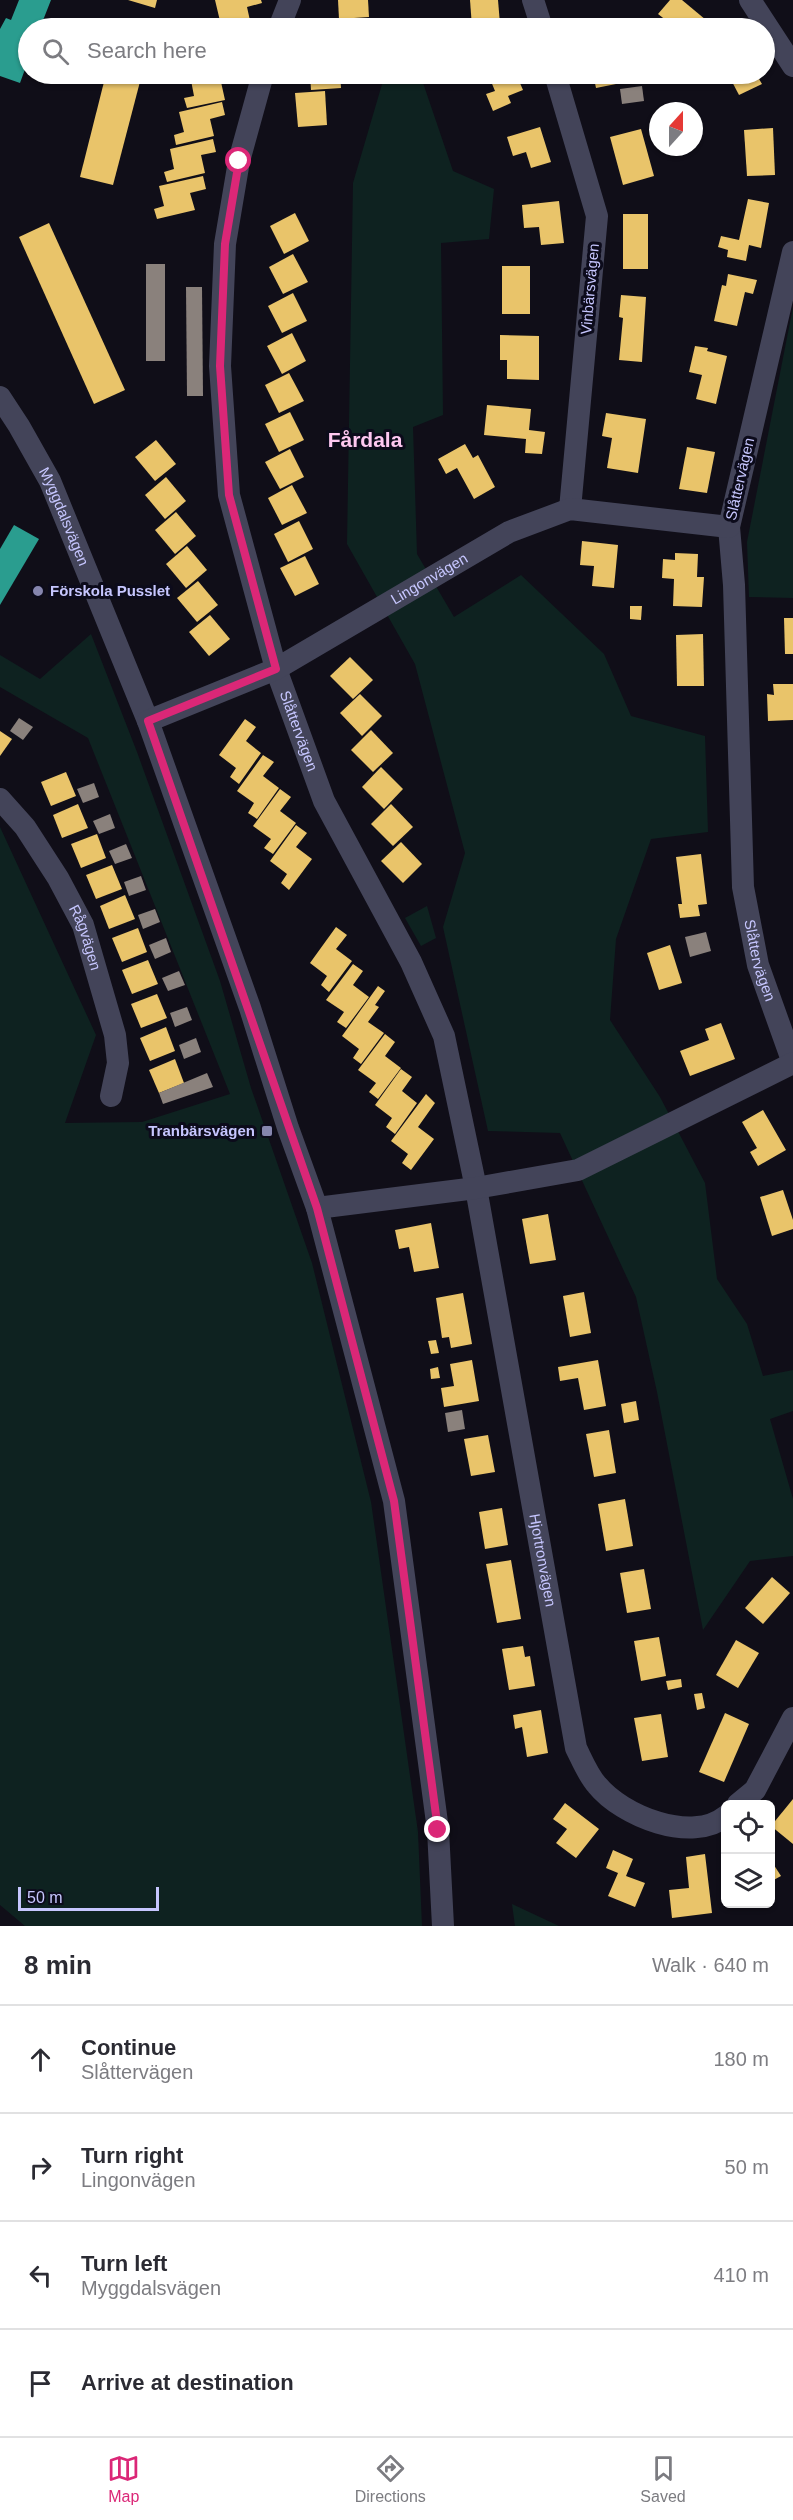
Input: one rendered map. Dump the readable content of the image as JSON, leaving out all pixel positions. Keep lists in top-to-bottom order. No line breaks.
{"streets":{"street":["Vinbärsvägen","Slåttervägen","Myggdalsvägen","Lingonvägen","Rågvägen","Hjortronvägen"]},"crossings":[["Vinbärsvägen","Lingonvägen"],["Slåttervägen","Lingonvägen"],["Slåttervägen","Hjortronvägen"],["Myggdalsvägen","Lingonvägen"]],"districts":["Fårdala"],"places":{"other":["Förskola Pusslet"],"transit":["Tranbärsvägen"]},"scale_bar":"50 m","north":"top","page":{"search":"Search here","scale":"50 m","heading":["8 min","Walk · 640 m"],"list":[["Continue","Slåttervägen","180 m"],["Turn right","Lingonvägen","50 m"],["Turn left","Myggdalsvägen","410 m"],"Arrive at destination"],"nav":["Map","Directions","Saved"]}}
